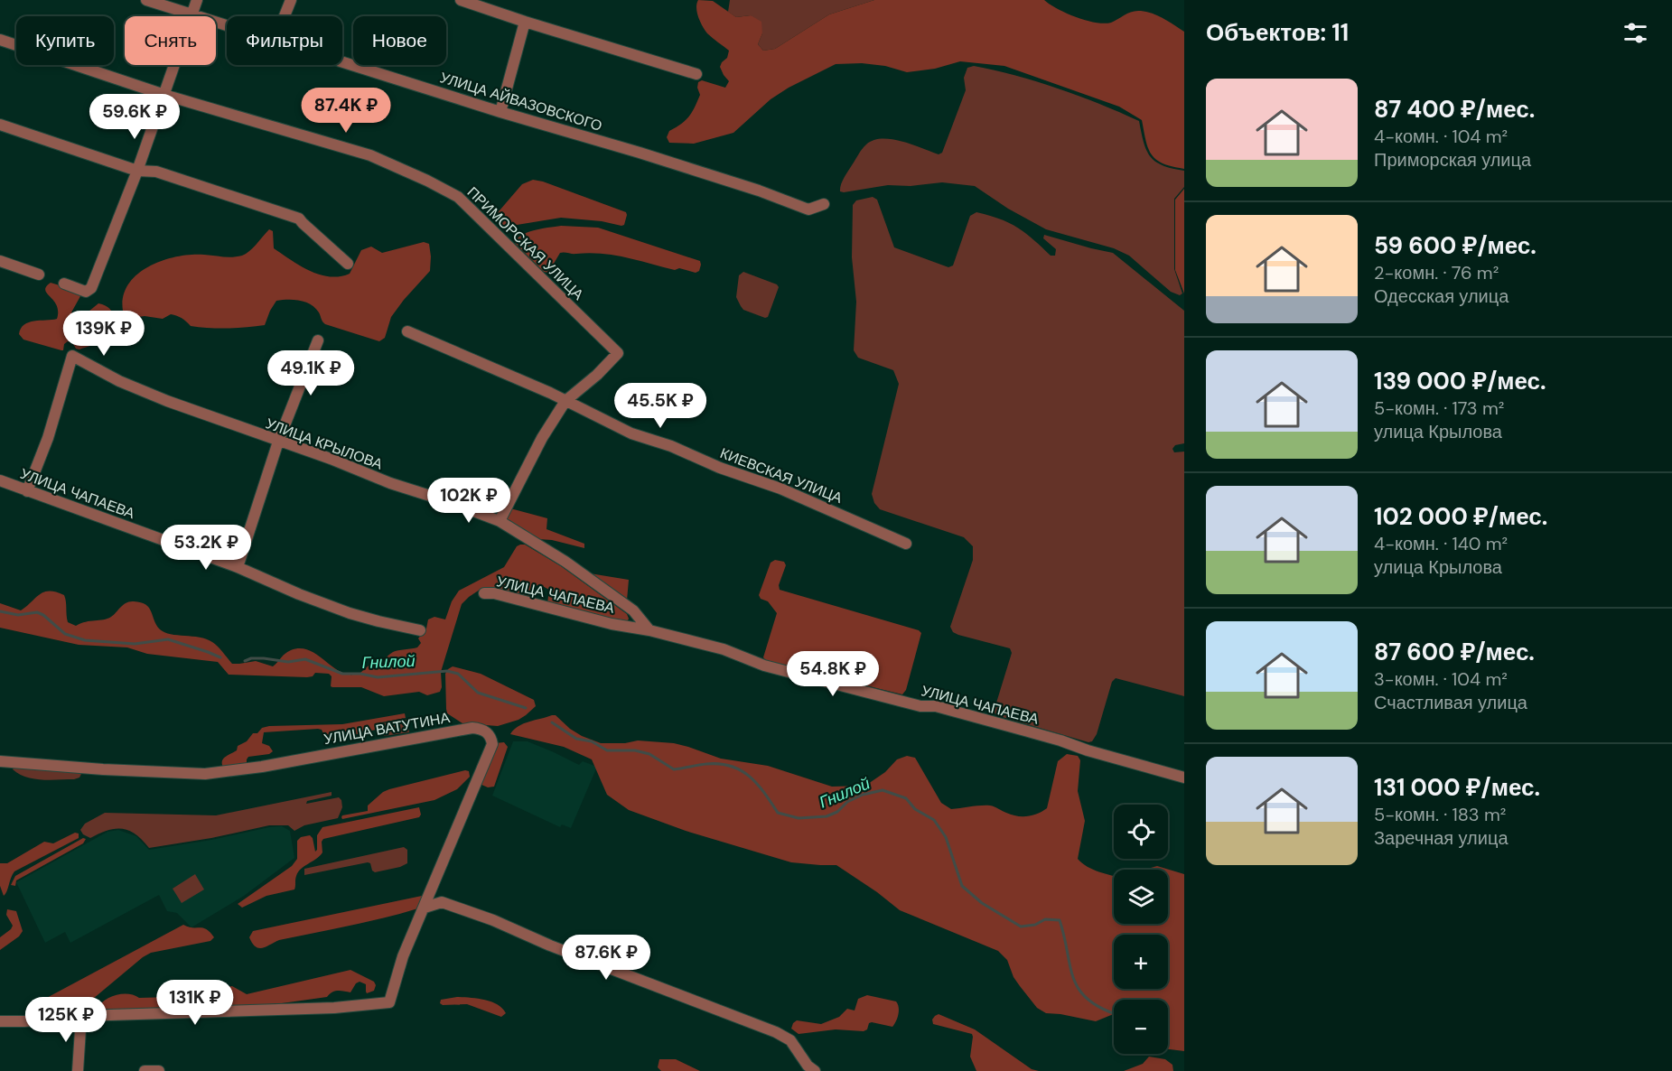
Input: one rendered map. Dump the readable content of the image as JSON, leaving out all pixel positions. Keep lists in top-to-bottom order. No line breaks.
{"streets":{"street":["УЛИЦА АЙВАЗОВСКОГО","ПРИМОРСКАЯ УЛИЦА","УЛИЦА КРЫЛОВА","КИЕВСКАЯ УЛИЦА","УЛИЦА ЧАПАЕВА","УЛИЦА ВАТУТИНА"]},"crossings":[["ПРИМОРСКАЯ УЛИЦА","КИЕВСКАЯ УЛИЦА"],["УЛИЦА КРЫЛОВА","УЛИЦА ЧАПАЕВА"]],"water":["Гнилой"],"page":{"heading":"Объектов: 11","chip":["Купить","Снять","Фильтры","Новое"],"list":[{"name":"87 400 ₽/мес.","note":"4-комн. · 104 m² · Приморская улица"},{"name":"59 600 ₽/мес.","note":"2-комн. · 76 m² · Одесская улица"},{"name":"139 000 ₽/мес.","note":"5-комн. · 173 m² · улица Крылова"},{"name":"102 000 ₽/мес.","note":"4-комн. · 140 m² · улица Крылова"},{"name":"87 600 ₽/мес.","note":"3-комн. · 104 m² · Счастливая улица"},{"name":"131 000 ₽/мес.","note":"5-комн. · 183 m² · Заречная улица"}],"price":["87.4K ₽","59.6K ₽","139K ₽","49.1K ₽","45.5K ₽","102K ₽","53.2K ₽","54.8K ₽","87.6K ₽","131K ₽","125K ₽"],"map_buttons":["+","−"]}}
